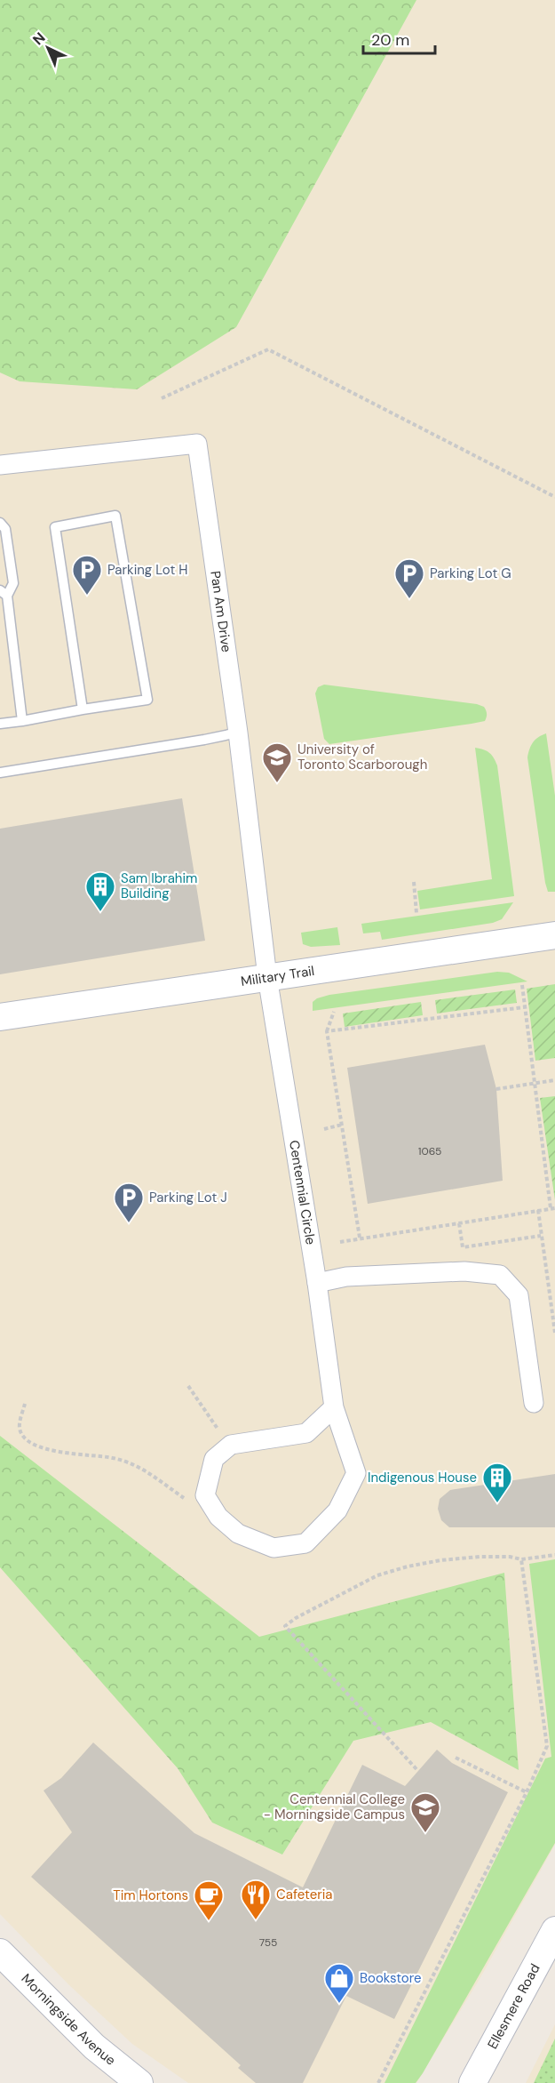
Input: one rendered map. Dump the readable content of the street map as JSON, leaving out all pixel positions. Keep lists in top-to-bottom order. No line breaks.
{"streets":{"street":["Pan Am Drive","Military Trail","Centennial Circle","Ellesmere Road","Morningside Avenue"]},"crossings":[["Pan Am Drive","Military Trail"],["Pan Am Drive","Centennial Circle"],["Military Trail","Centennial Circle"]],"places":{"parking":["Parking Lot H","Parking Lot G","Parking Lot J"],"school or university":["University of Toronto Scarborough","Centennial College - Morningside Campus"],"building":["Sam Ibrahim Building","Indigenous House"],"restaurant":["Cafeteria"],"cafe":["Tim Hortons"],"shop":["Bookstore"]},"house_numbers":["1065","755"],"scale_bar":"20 m","north":"top left"}
